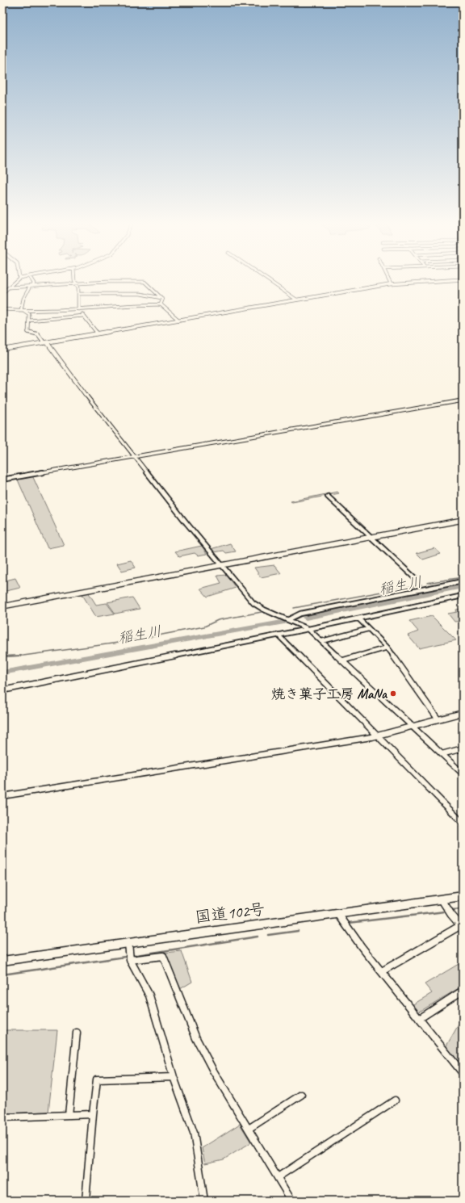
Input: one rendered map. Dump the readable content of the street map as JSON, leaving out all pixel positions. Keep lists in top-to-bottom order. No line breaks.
{"streets":{"highway":["国道102号"]},"water":["稲生川"],"places":["焼き菓子工房 MaNa"]}
